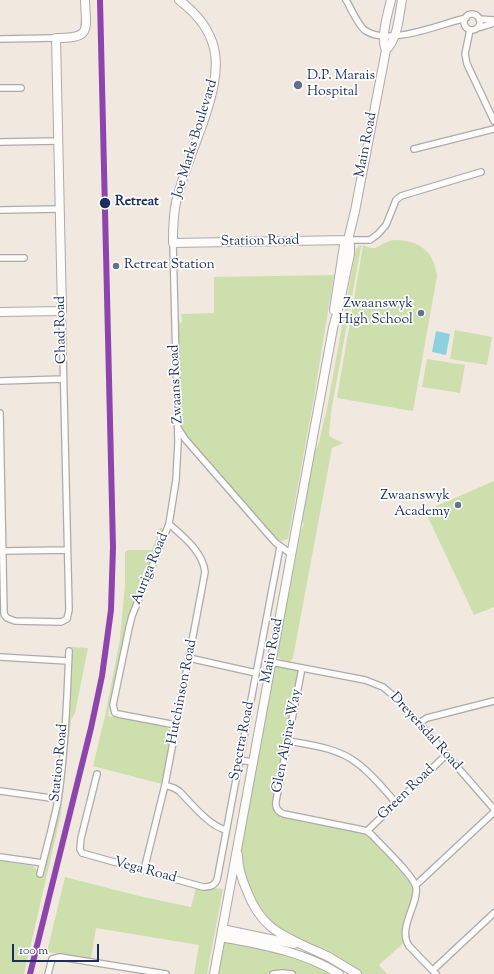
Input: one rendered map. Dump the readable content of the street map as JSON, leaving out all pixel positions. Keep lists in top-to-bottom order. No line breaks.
{"streets":{"main road":["Joe Marks Boulevard","Main Road","Station Road","Chad Road"],"street":["Zwaans Road","Auriga Road","Hutchinson Road","Dreyersdal Road","Spectra Road","Glen Alpine Way","Green Road","Vega Road"]},"crossings":[["Joe Marks Boulevard","Station Road"],["Joe Marks Boulevard","Zwaans Road"],["Main Road","Station Road"],["Main Road","Zwaans Road"],["Main Road","Dreyersdal Road"],["Station Road","Zwaans Road"],["Zwaans Road","Auriga Road"],["Zwaans Road","Spectra Road"],["Auriga Road","Hutchinson Road"],["Hutchinson Road","Vega Road"],["Dreyersdal Road","Glen Alpine Way"],["Dreyersdal Road","Green Road"],["Spectra Road","Vega Road"],["Glen Alpine Way","Green Road"]],"places":["D.P. Marais Hospital","Retreat","Retreat Station","Zwaanswyk High School","Zwaanswyk Academy"],"scale_bar":"100 m"}
